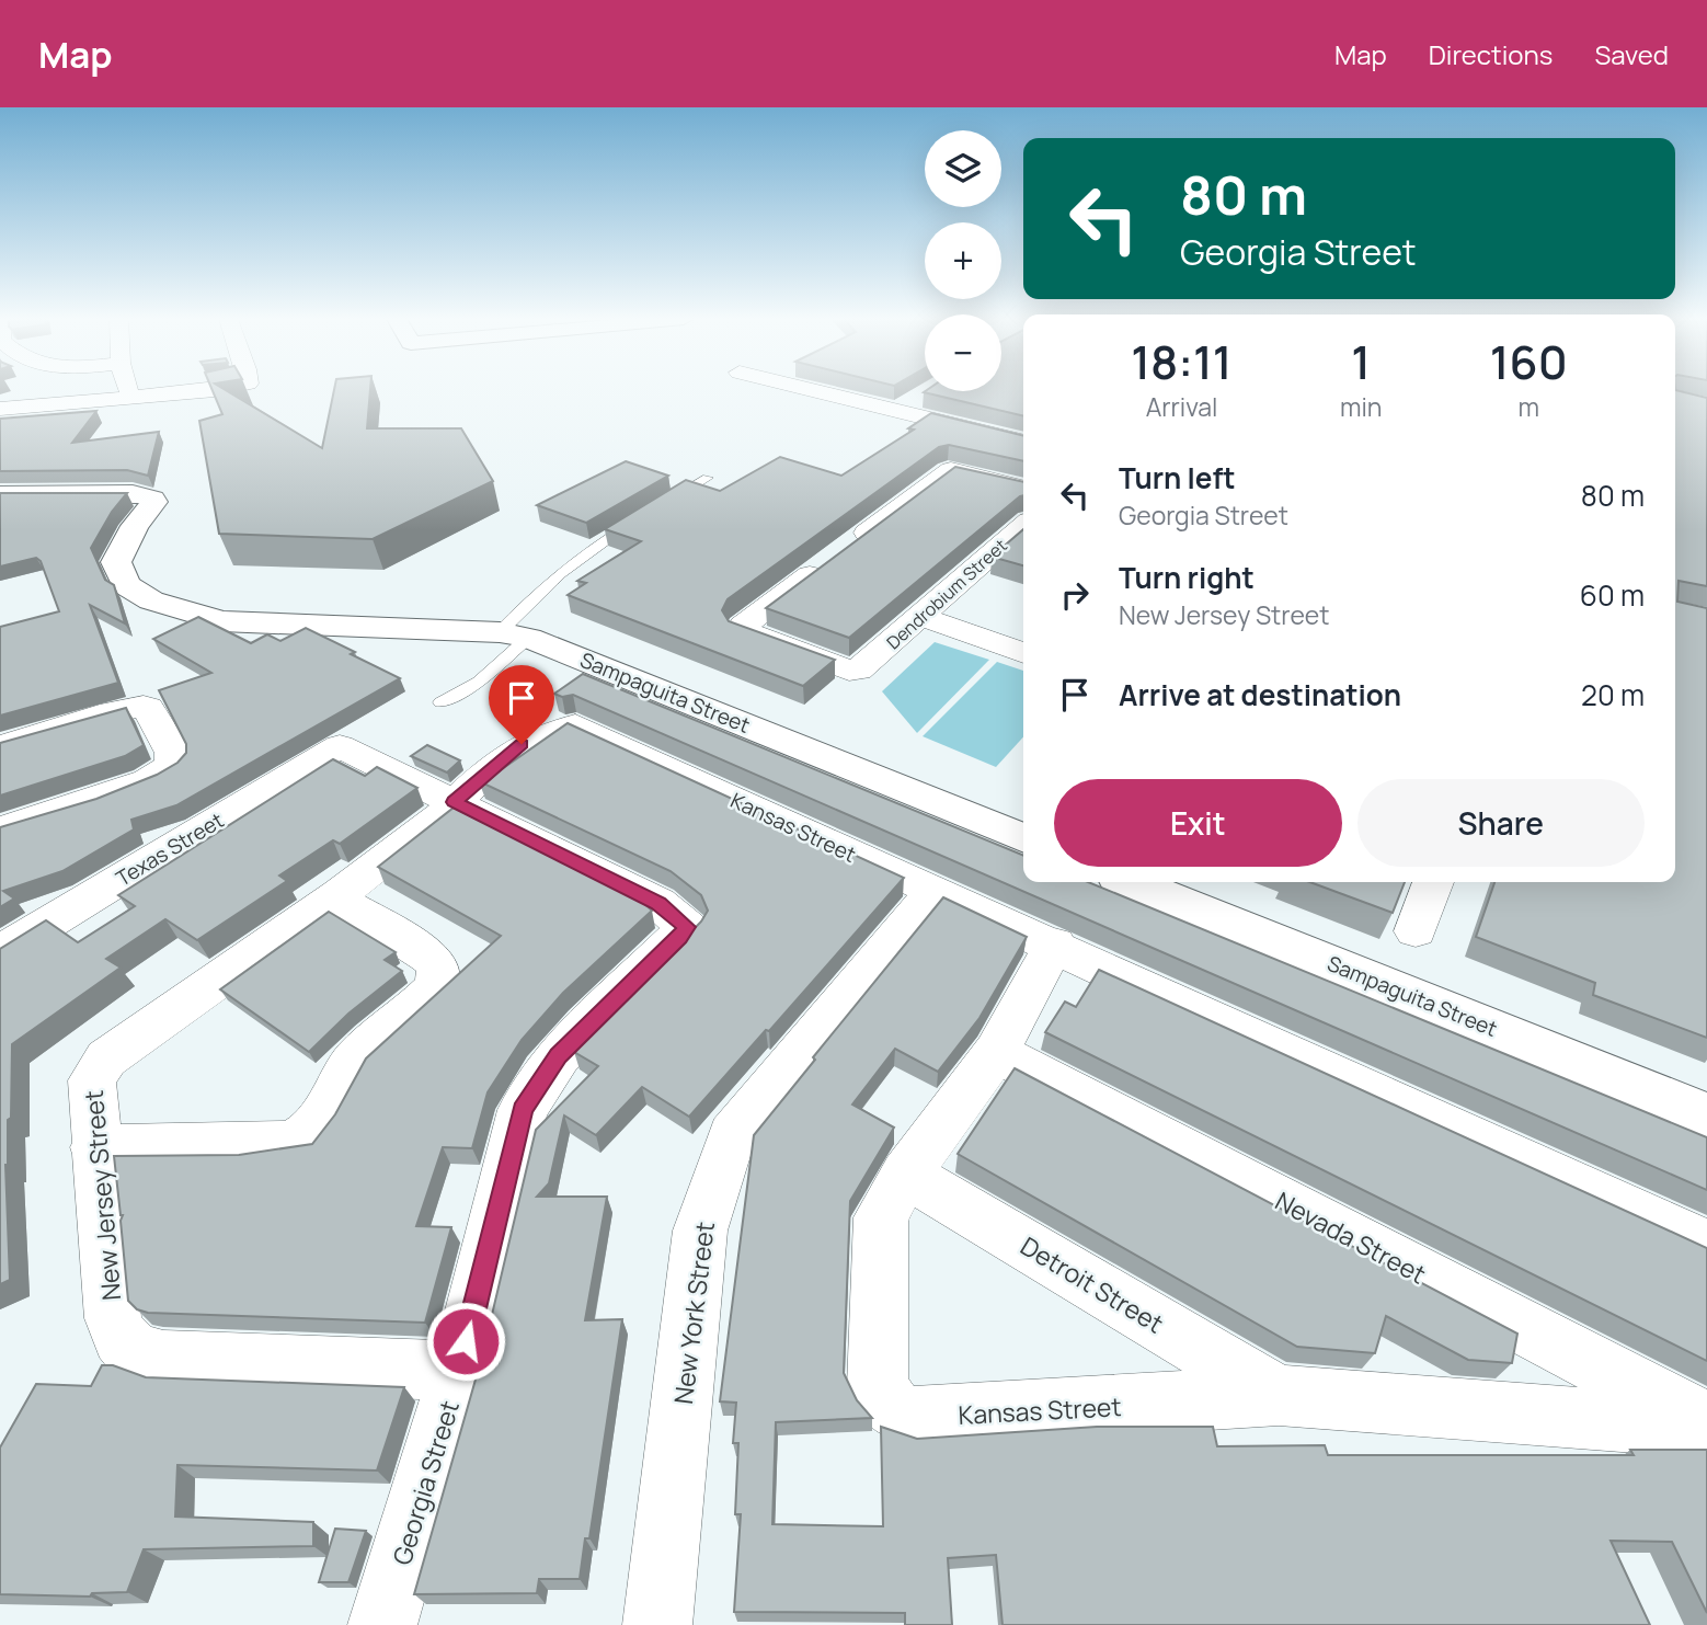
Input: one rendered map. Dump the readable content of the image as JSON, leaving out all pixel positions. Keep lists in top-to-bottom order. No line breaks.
{"streets":{"main road":["Sampaguita Street"],"street":["Dendrobium Street","Kansas Street","Texas Street","New Jersey Street","Nevada Street","Detroit Street","New York Street","Georgia Street"]},"crossings":[["Kansas Street","New Jersey Street"],["Kansas Street","Nevada Street"],["Kansas Street","Detroit Street"],["Kansas Street","New York Street"],["Texas Street","Georgia Street"],["New Jersey Street","Georgia Street"]],"page":{"header":"Map","nav":["Map","Directions","Saved"],"map_buttons":["+","−"],"turn":["80 m","Georgia Street"],"eta":["18:11","Arrival","1","min","160","m"],"list":[{"name":"Turn left","note":"Georgia Street","value":"80 m"},{"name":"Turn right","note":"New Jersey Street","value":"60 m"},{"name":"Arrive at destination","value":"20 m"}],"buttons":["Exit","Share"]}}
